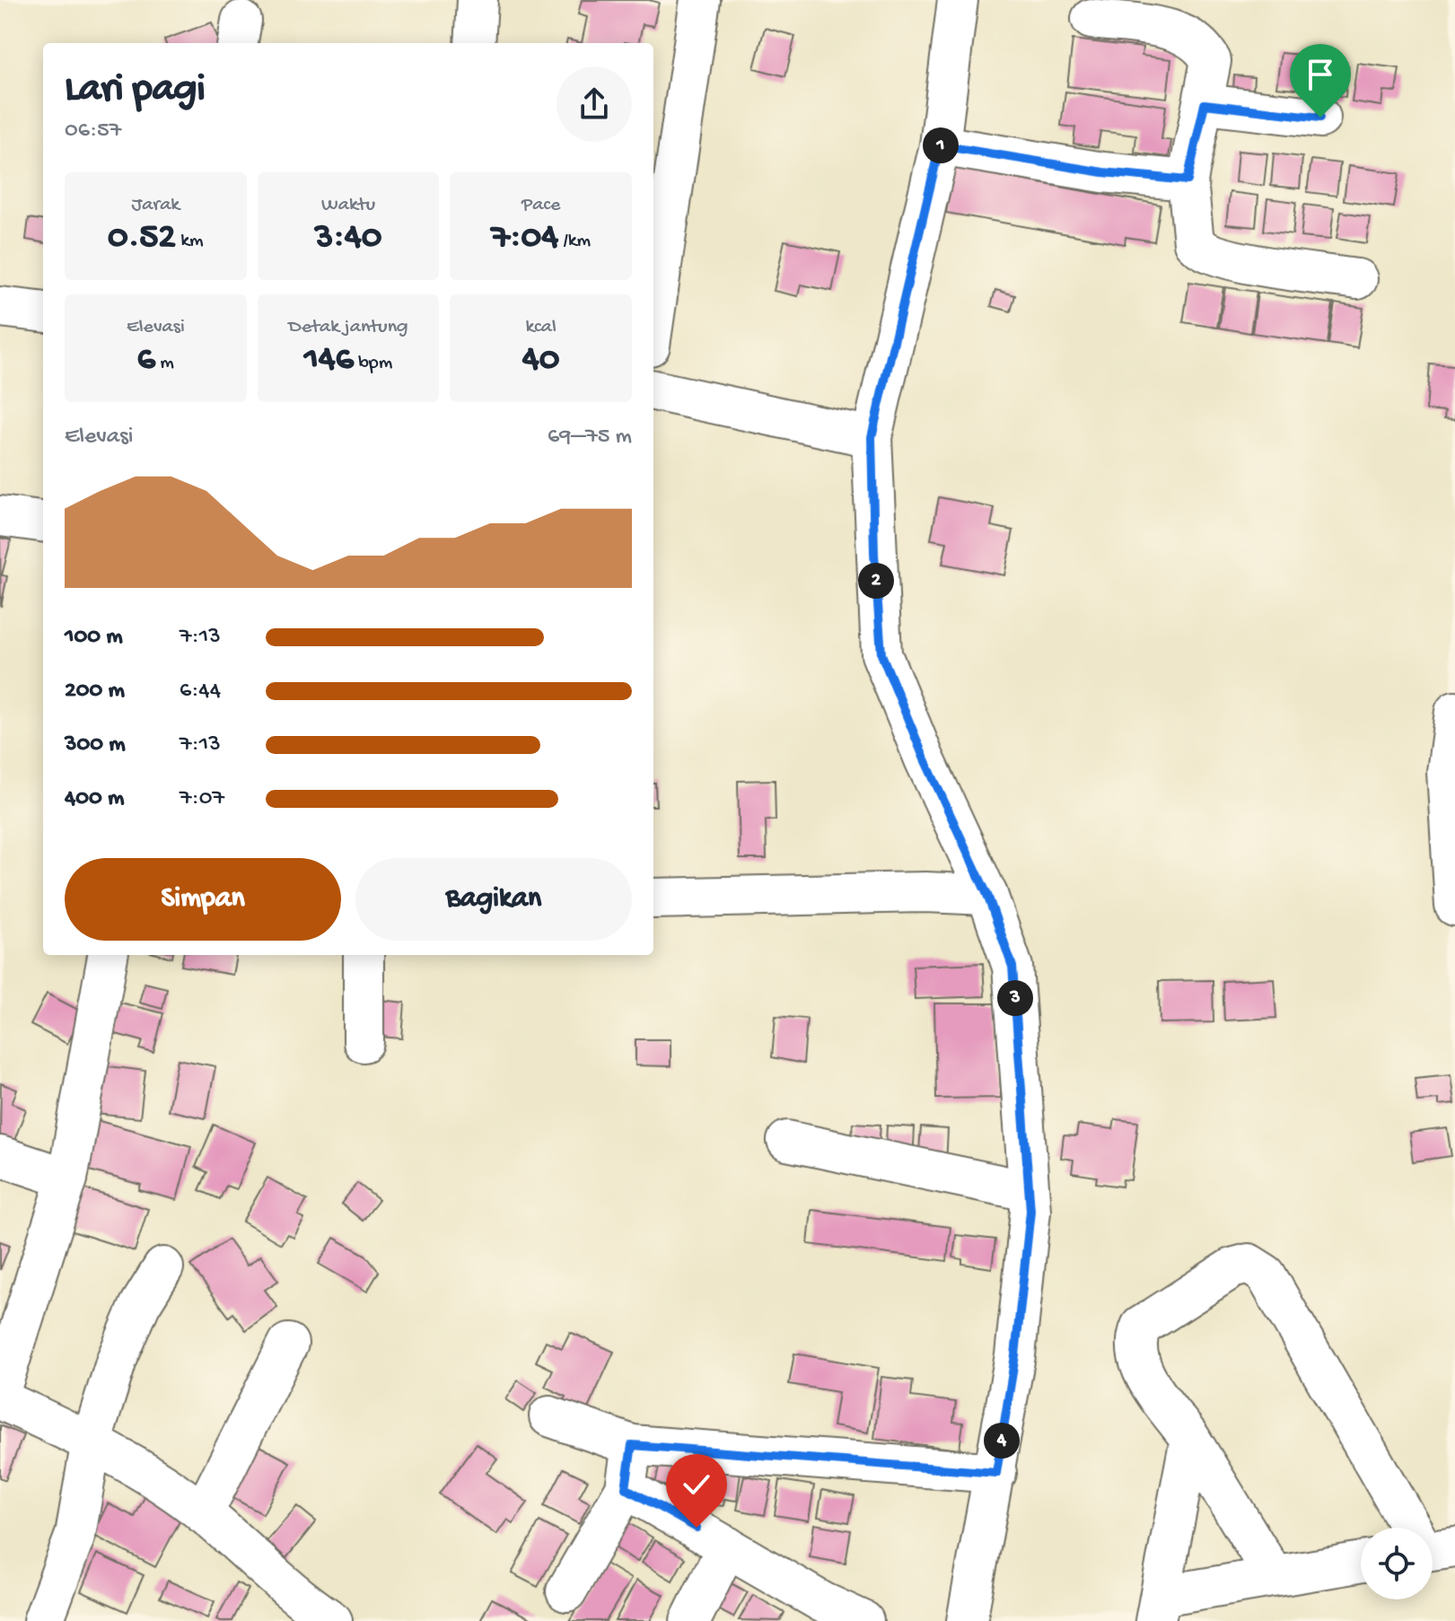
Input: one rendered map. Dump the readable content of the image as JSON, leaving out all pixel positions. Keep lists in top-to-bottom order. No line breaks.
{"page":{"heading":["Lari pagi","06:57"],"pins":["1","2","3","4"],"stats":[["Jarak","0.52 km"],["Waktu","3:40"],["Pace","7:04 /km"],["Elevasi","6 m"],["Detak jantung","146 bpm"],["kcal","40"]],"chart":["Elevasi","69–75 m"],"list":[{"name":"100 m","note":"7:13"},{"name":"200 m","note":"6:44"},{"name":"300 m","note":"7:13"},{"name":"400 m","note":"7:07"}],"buttons":["Simpan","Bagikan"]}}
